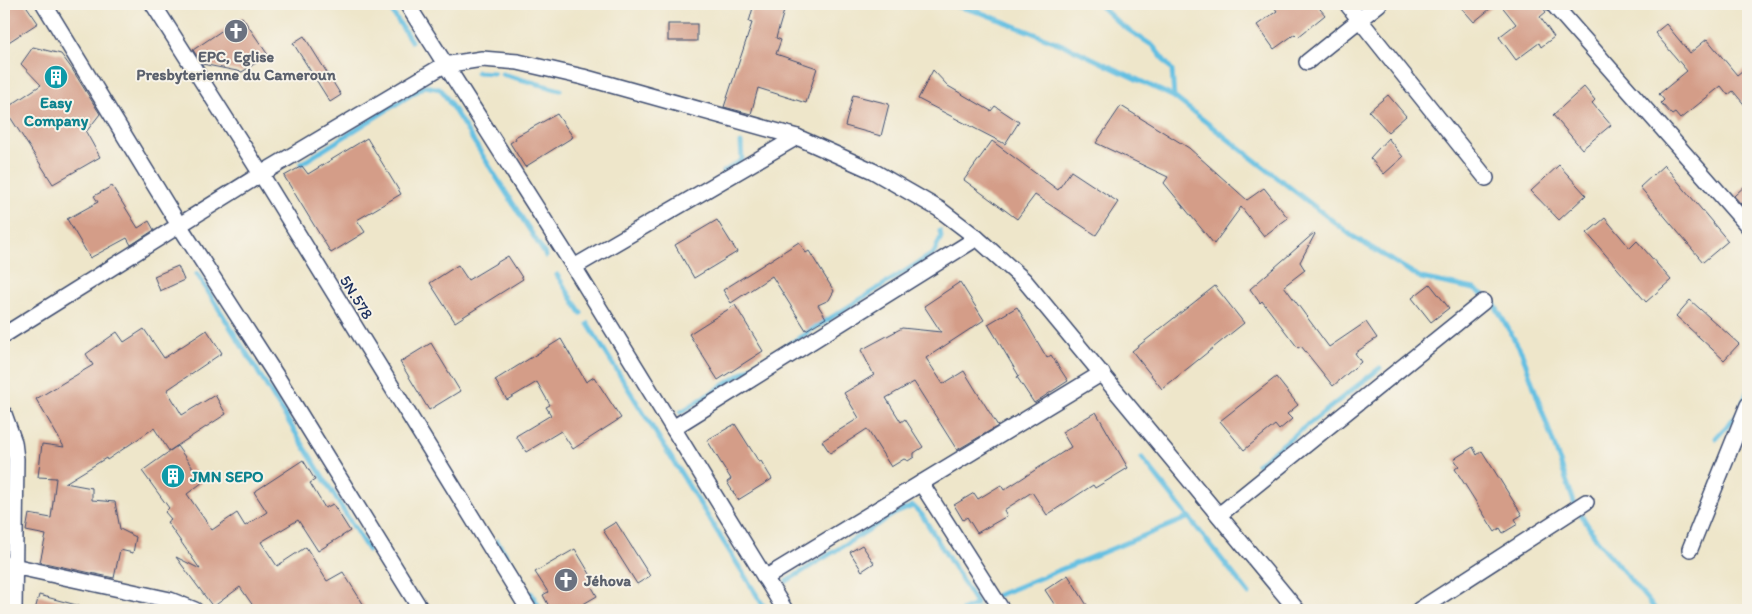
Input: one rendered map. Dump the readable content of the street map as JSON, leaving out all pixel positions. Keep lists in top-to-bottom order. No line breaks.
{"streets":{"street":["5N.578"]},"places":{"church":["EPC, Eglise Presbyterienne du Cameroun","Jéhova"],"building":["Easy Company","JMN SEPO"]}}
